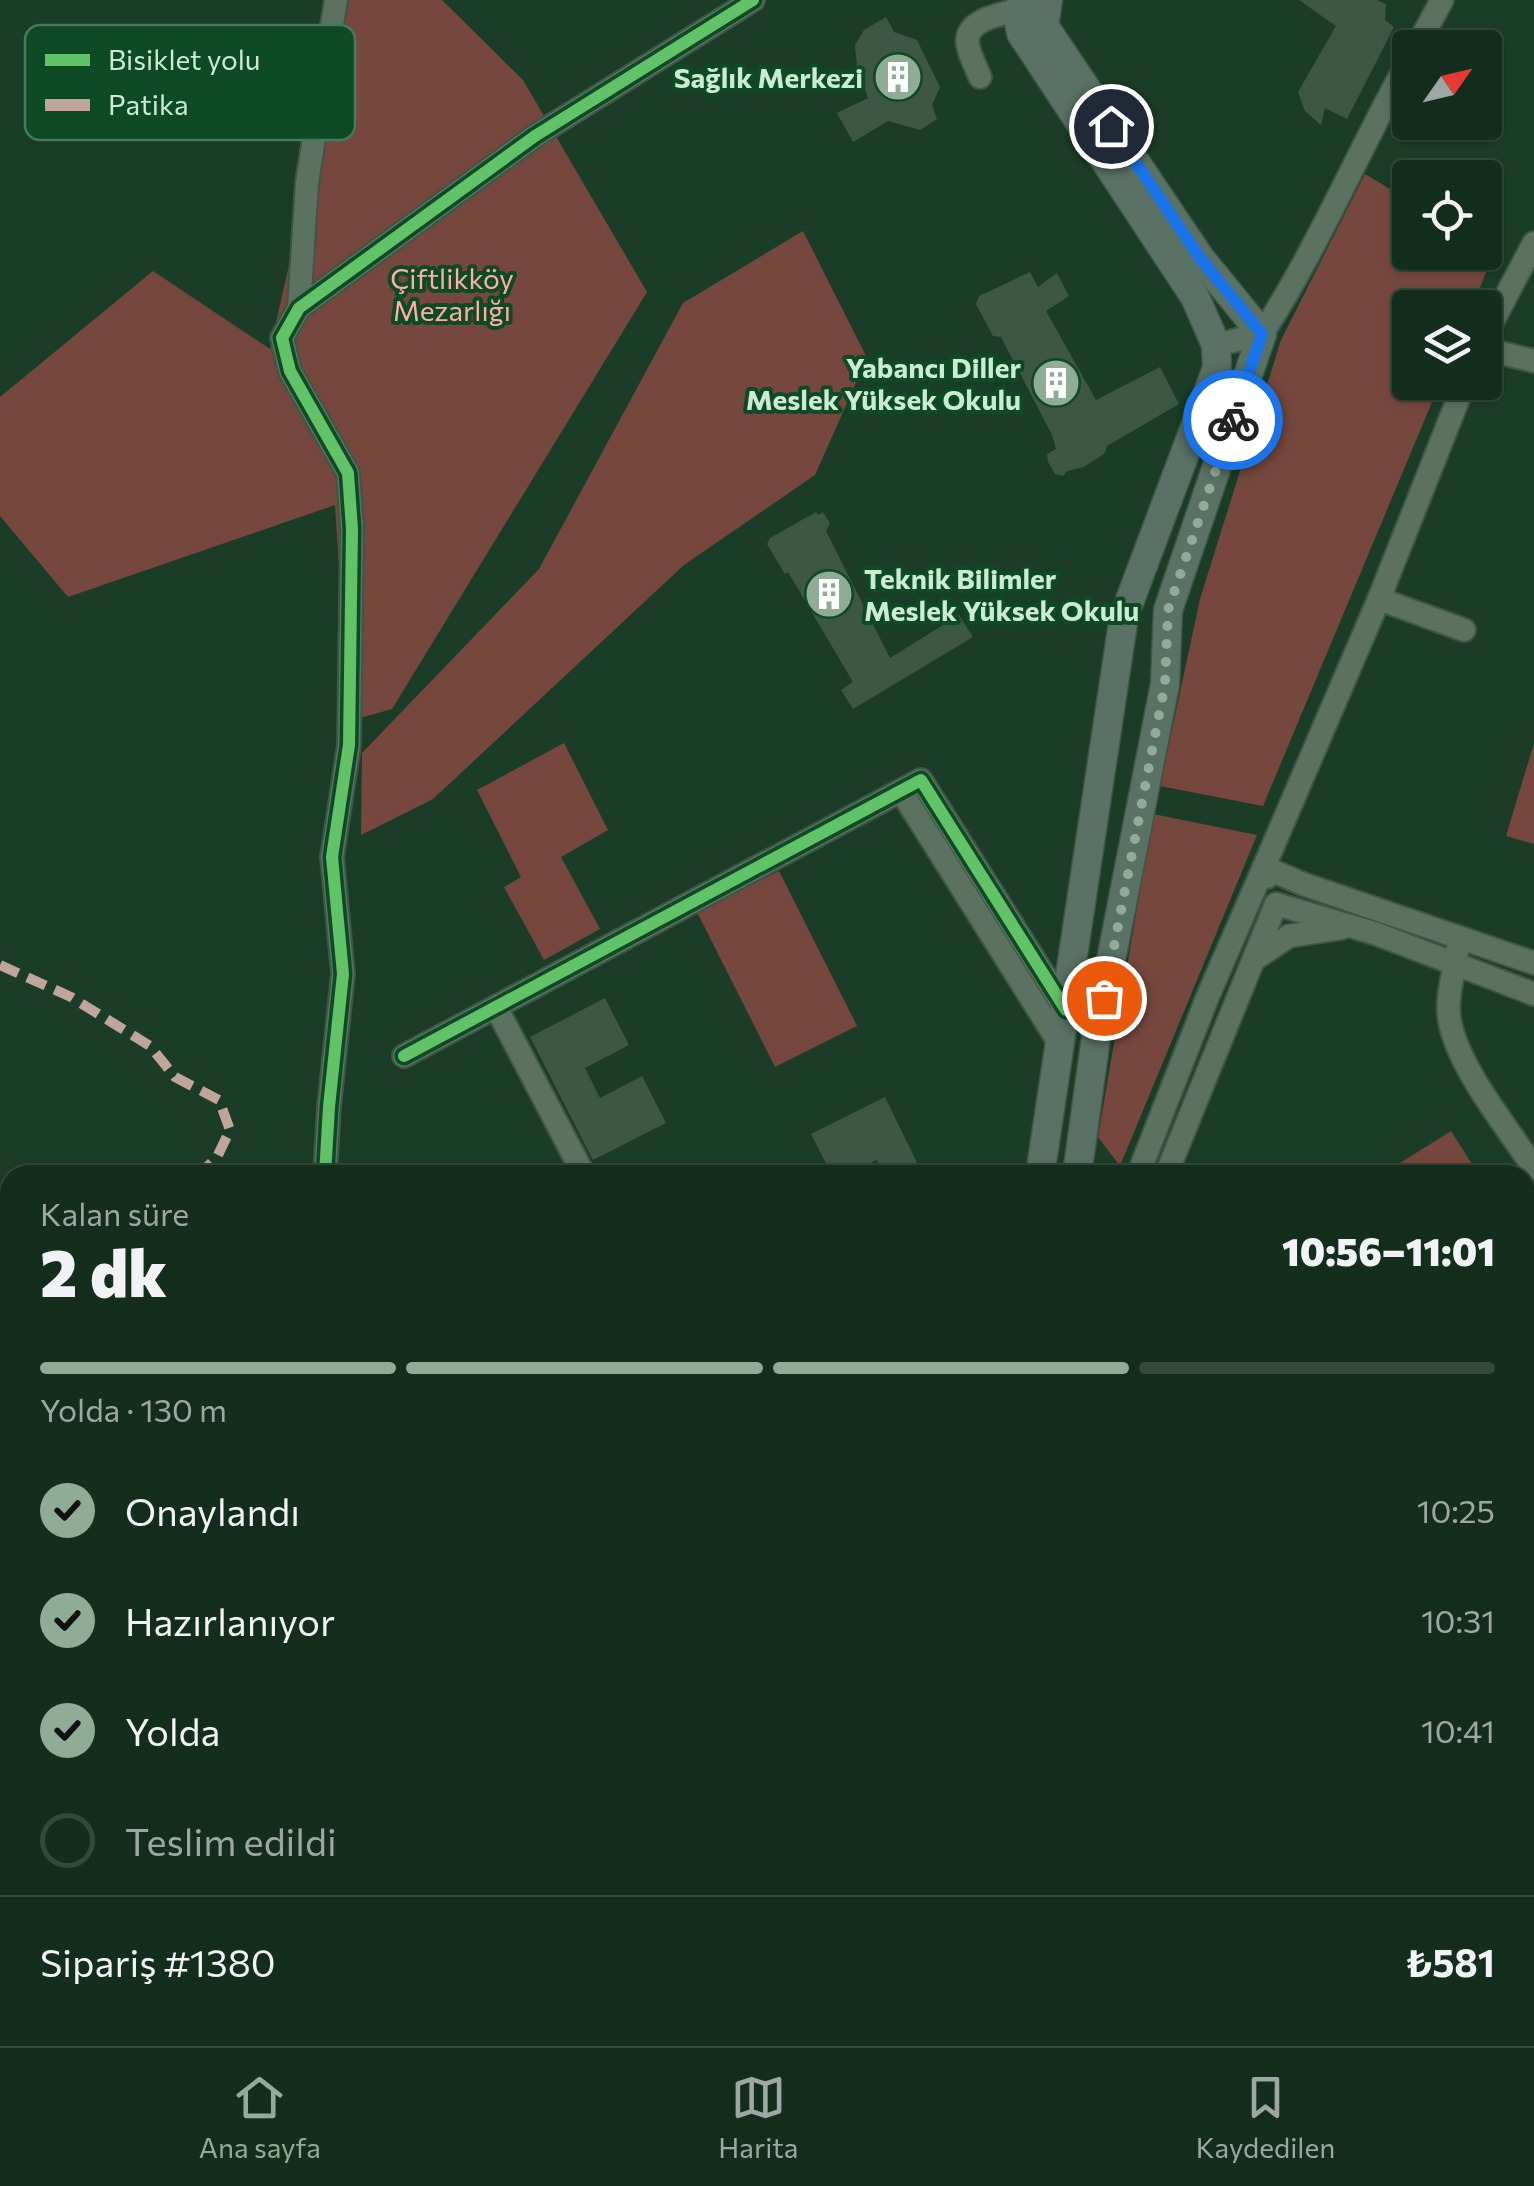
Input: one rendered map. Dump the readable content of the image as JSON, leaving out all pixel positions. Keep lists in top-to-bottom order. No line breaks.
{"parks":["Çiftlikköy Mezarlığı"],"places":{"building":["Sağlık Merkezi","Yabancı Diller Meslek Yüksek Okulu","Teknik Bilimler Meslek Yüksek Okulu"]},"legend":["Bisiklet yolu","Patika"],"north":"top right","page":{"heading":["2 dk","Kalan süre","10:56–11:01"],"panel":["Sipariş #1380","₺581"],"bar":"Yolda · 130 m","list":[["Onaylandı","10:25"],["Hazırlanıyor","10:31"],["Yolda","10:41"],"Teslim edildi"],"tabs":["Ana sayfa","Harita","Kaydedilen"]}}
